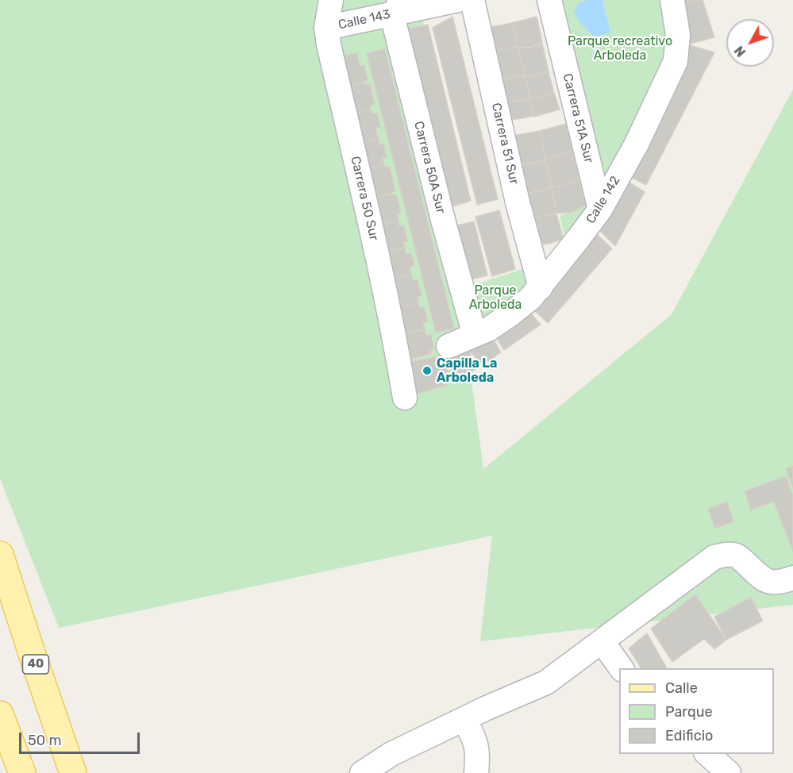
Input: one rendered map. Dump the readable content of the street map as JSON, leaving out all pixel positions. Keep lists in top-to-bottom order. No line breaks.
{"streets":{"main road":["40"],"street":["Calle 143","Carrera 51A Sur","Carrera 51 Sur","Carrera 50A Sur","Carrera 50 Sur","Calle 142"]},"crossings":[["Calle 143","Carrera 50A Sur"],["Calle 143","Carrera 50 Sur"],["Carrera 51A Sur","Calle 142"],["Carrera 51 Sur","Calle 142"],["Carrera 50A Sur","Calle 142"]],"parks":["Parque recreativo Arboleda","Parque Arboleda"],"places":["Capilla La Arboleda"],"legend":["Calle","Parque","Edificio"],"scale_bar":"50 m","north":"bottom left"}
